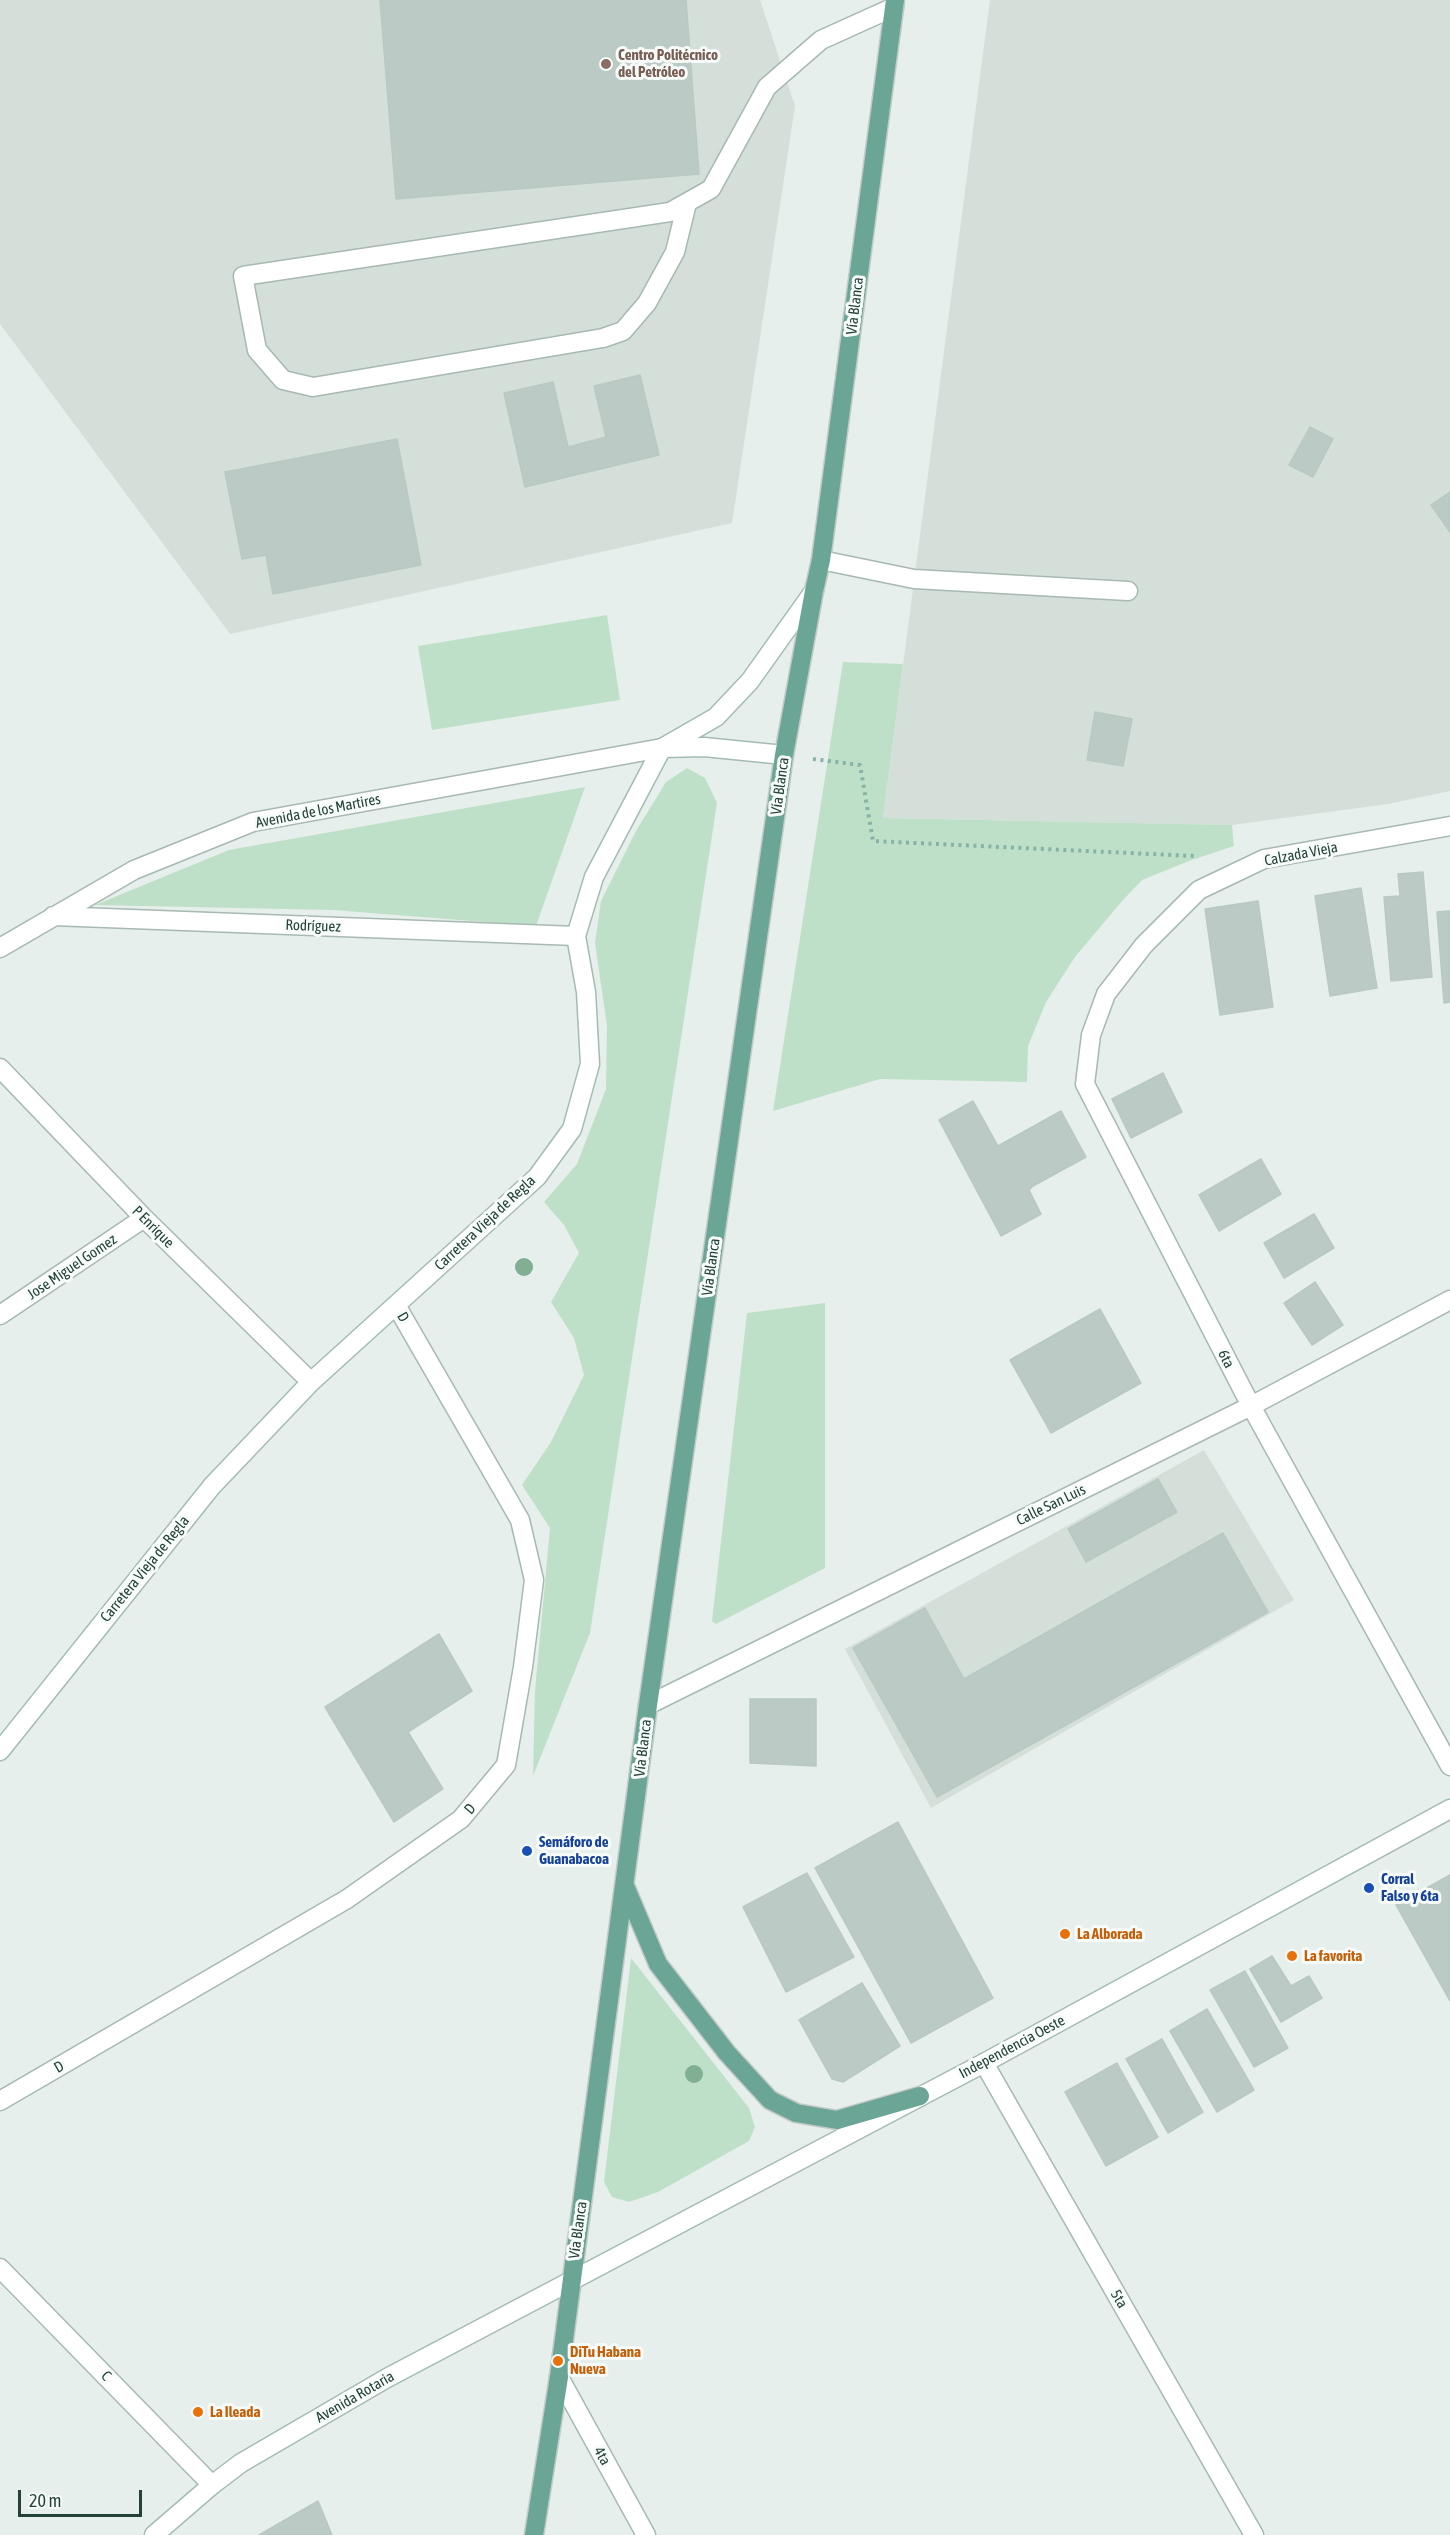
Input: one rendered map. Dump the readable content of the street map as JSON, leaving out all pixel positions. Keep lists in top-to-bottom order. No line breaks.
{"streets":{"main road":["Vía Blanca"],"street":["Avenida de los Martires","Calzada Vieja","Rodríguez","Carretera Vieja de Regla","P Enrique","Jose Miguel Gomez","D","6ta","Calle San Luis","Independencia Oeste","5ta","C","Avenida Rotaria","4ta"]},"crossings":[["Vía Blanca","Calle San Luis"],["Vía Blanca","Independencia Oeste"],["Vía Blanca","Avenida Rotaria"],["Vía Blanca","4ta"],["Avenida de los Martires","Rodríguez"],["Avenida de los Martires","Carretera Vieja de Regla"],["Calzada Vieja","6ta"],["Rodríguez","Carretera Vieja de Regla"],["Carretera Vieja de Regla","P Enrique"],["Carretera Vieja de Regla","D"],["P Enrique","Jose Miguel Gomez"],["6ta","Calle San Luis"],["Independencia Oeste","5ta"],["Independencia Oeste","Avenida Rotaria"],["C","Avenida Rotaria"]],"places":["Centro Politécnico del Petróleo","Semáforo de Guanabacoa","Corral Falso y 6ta","La Alborada","La favorita","DiTu Habana Nueva","La Ileada"],"scale_bar":"20 m"}
